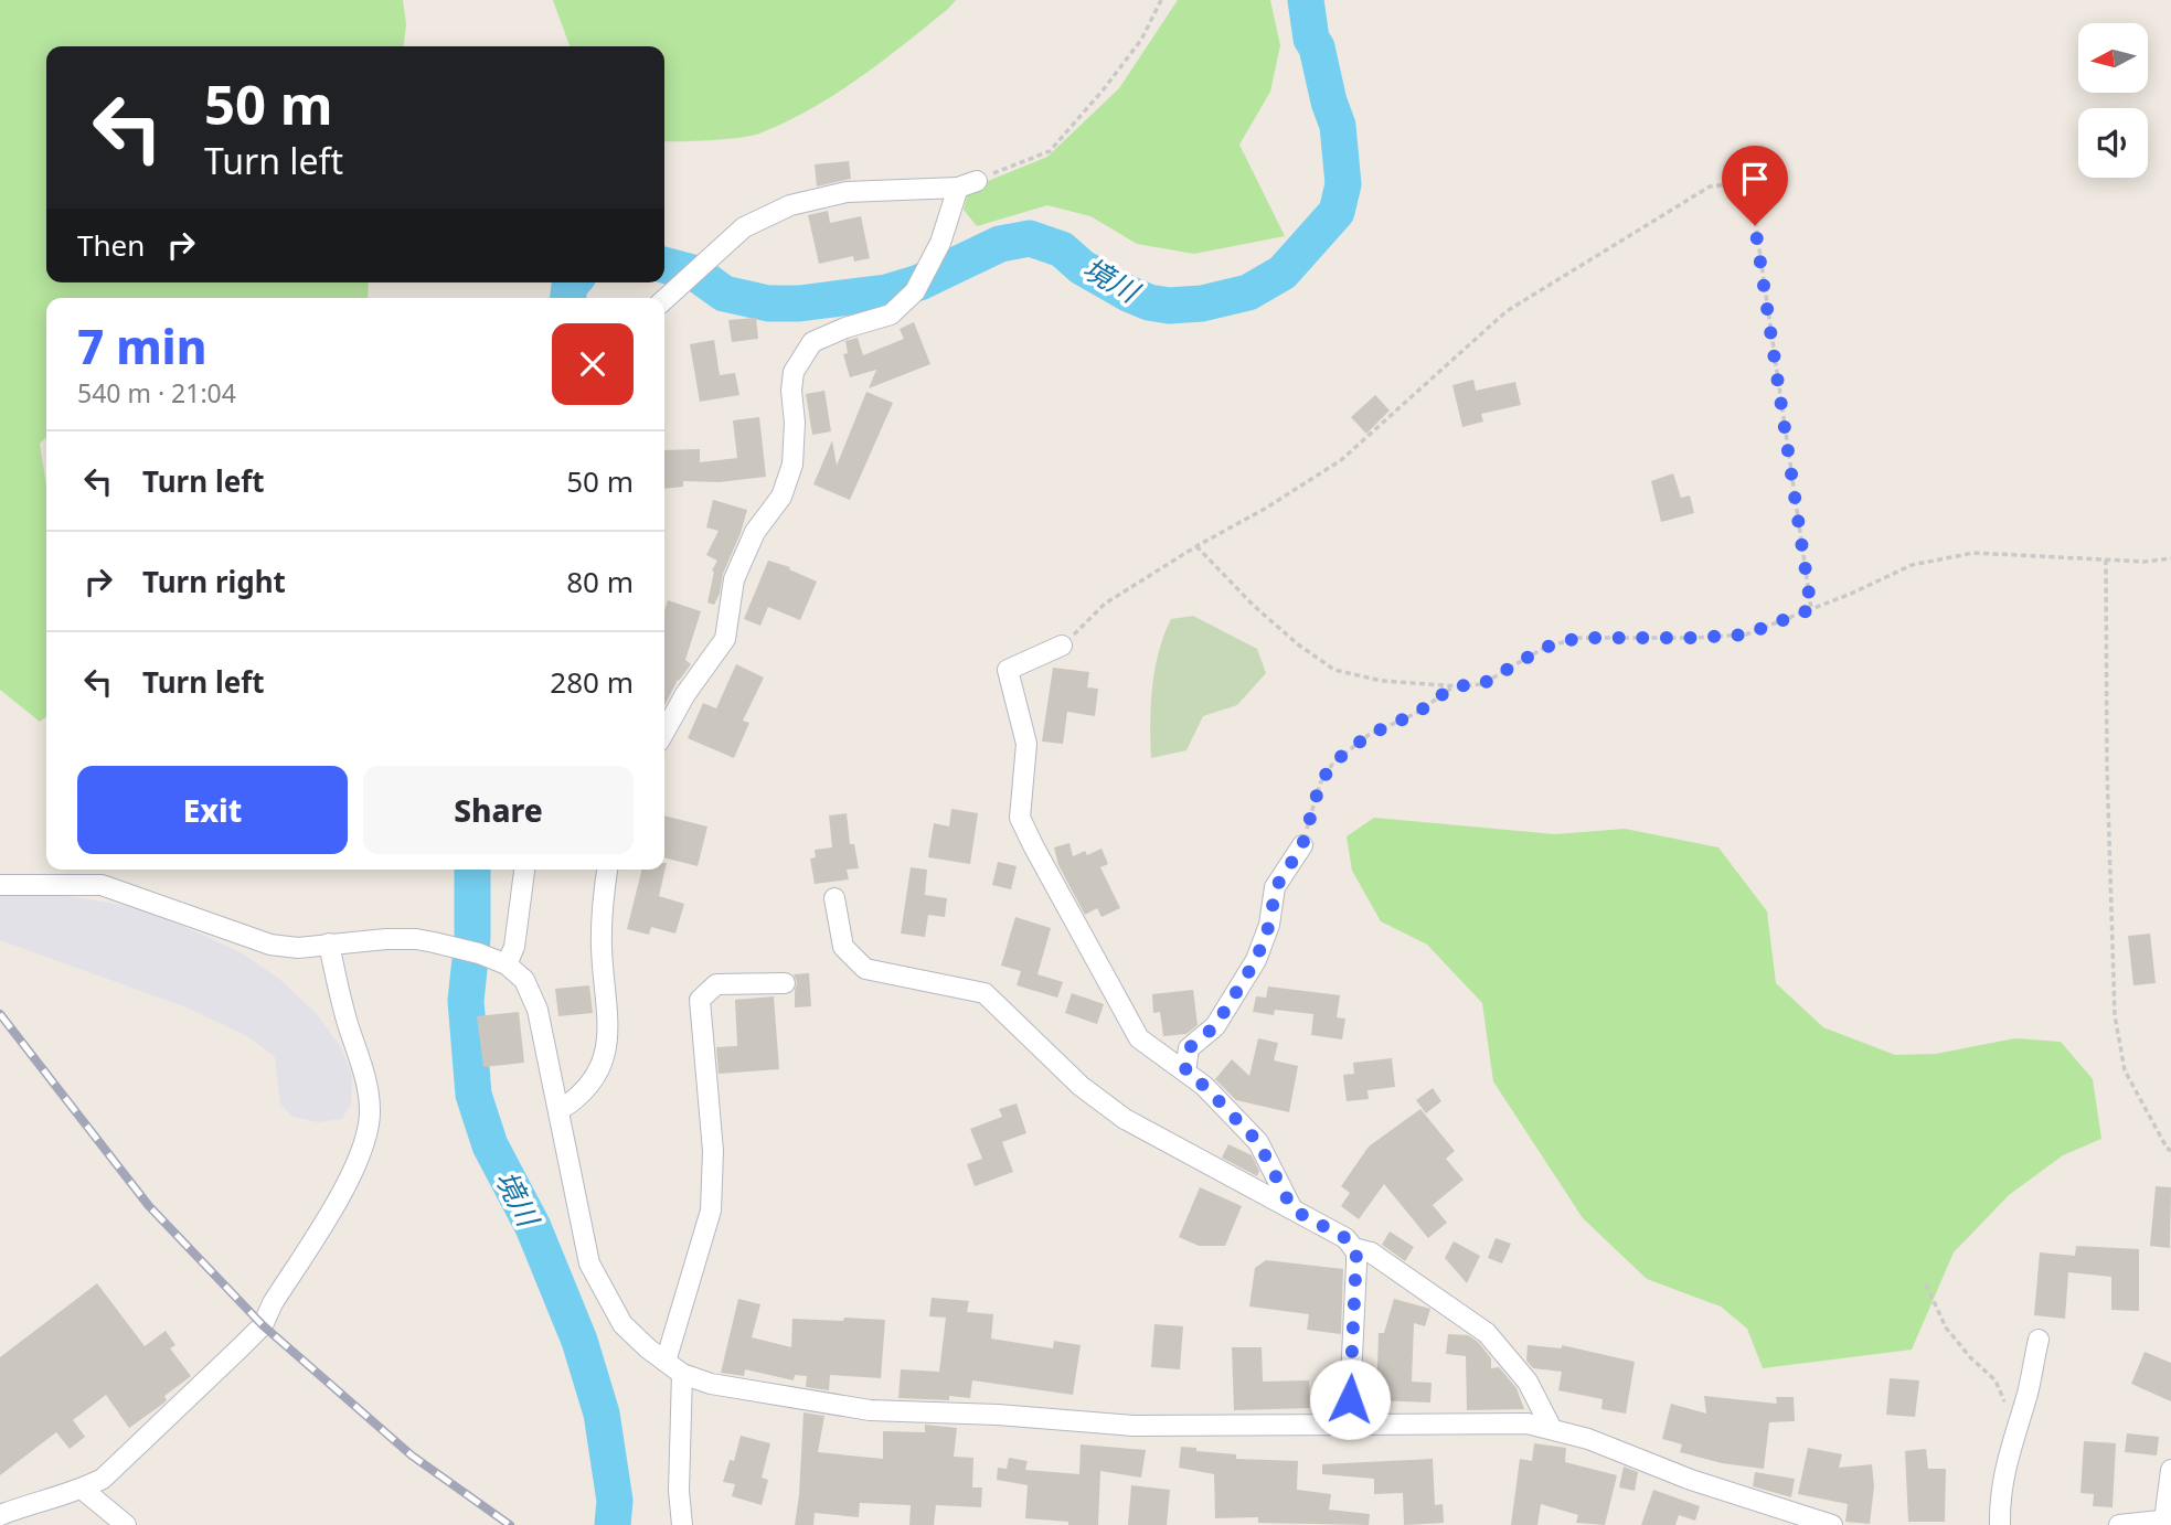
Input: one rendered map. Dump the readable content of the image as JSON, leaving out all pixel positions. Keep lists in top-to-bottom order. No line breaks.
{"water":["境川"],"north":"left","page":{"turn":["50 m","Turn left"],"then":"Then","heading":["7 min","540 m · 21:04"],"list":[{"name":"Turn left","value":"50 m"},{"name":"Turn right","value":"80 m"},{"name":"Turn left","value":"280 m"}],"buttons":["Exit","Share"]}}
